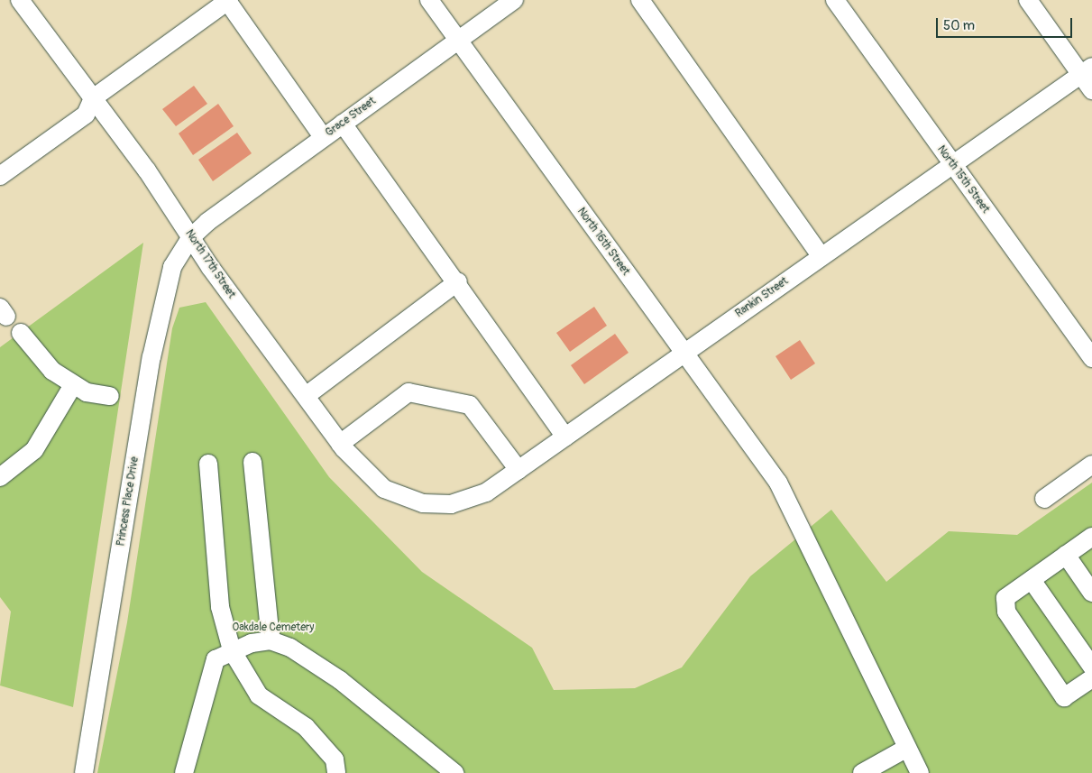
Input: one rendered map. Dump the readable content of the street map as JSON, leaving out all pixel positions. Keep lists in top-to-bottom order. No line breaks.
{"streets":{"street":["Grace Street","North 15th Street","North 16th Street","North 17th Street","Rankin Street","Princess Place Drive"]},"crossings":[["Grace Street","North 16th Street"],["Grace Street","North 17th Street"],["Grace Street","Princess Place Drive"],["North 15th Street","Rankin Street"],["North 16th Street","Rankin Street"],["North 17th Street","Rankin Street"],["North 17th Street","Princess Place Drive"]],"parks":["Oakdale Cemetery"],"scale_bar":"50 m"}
